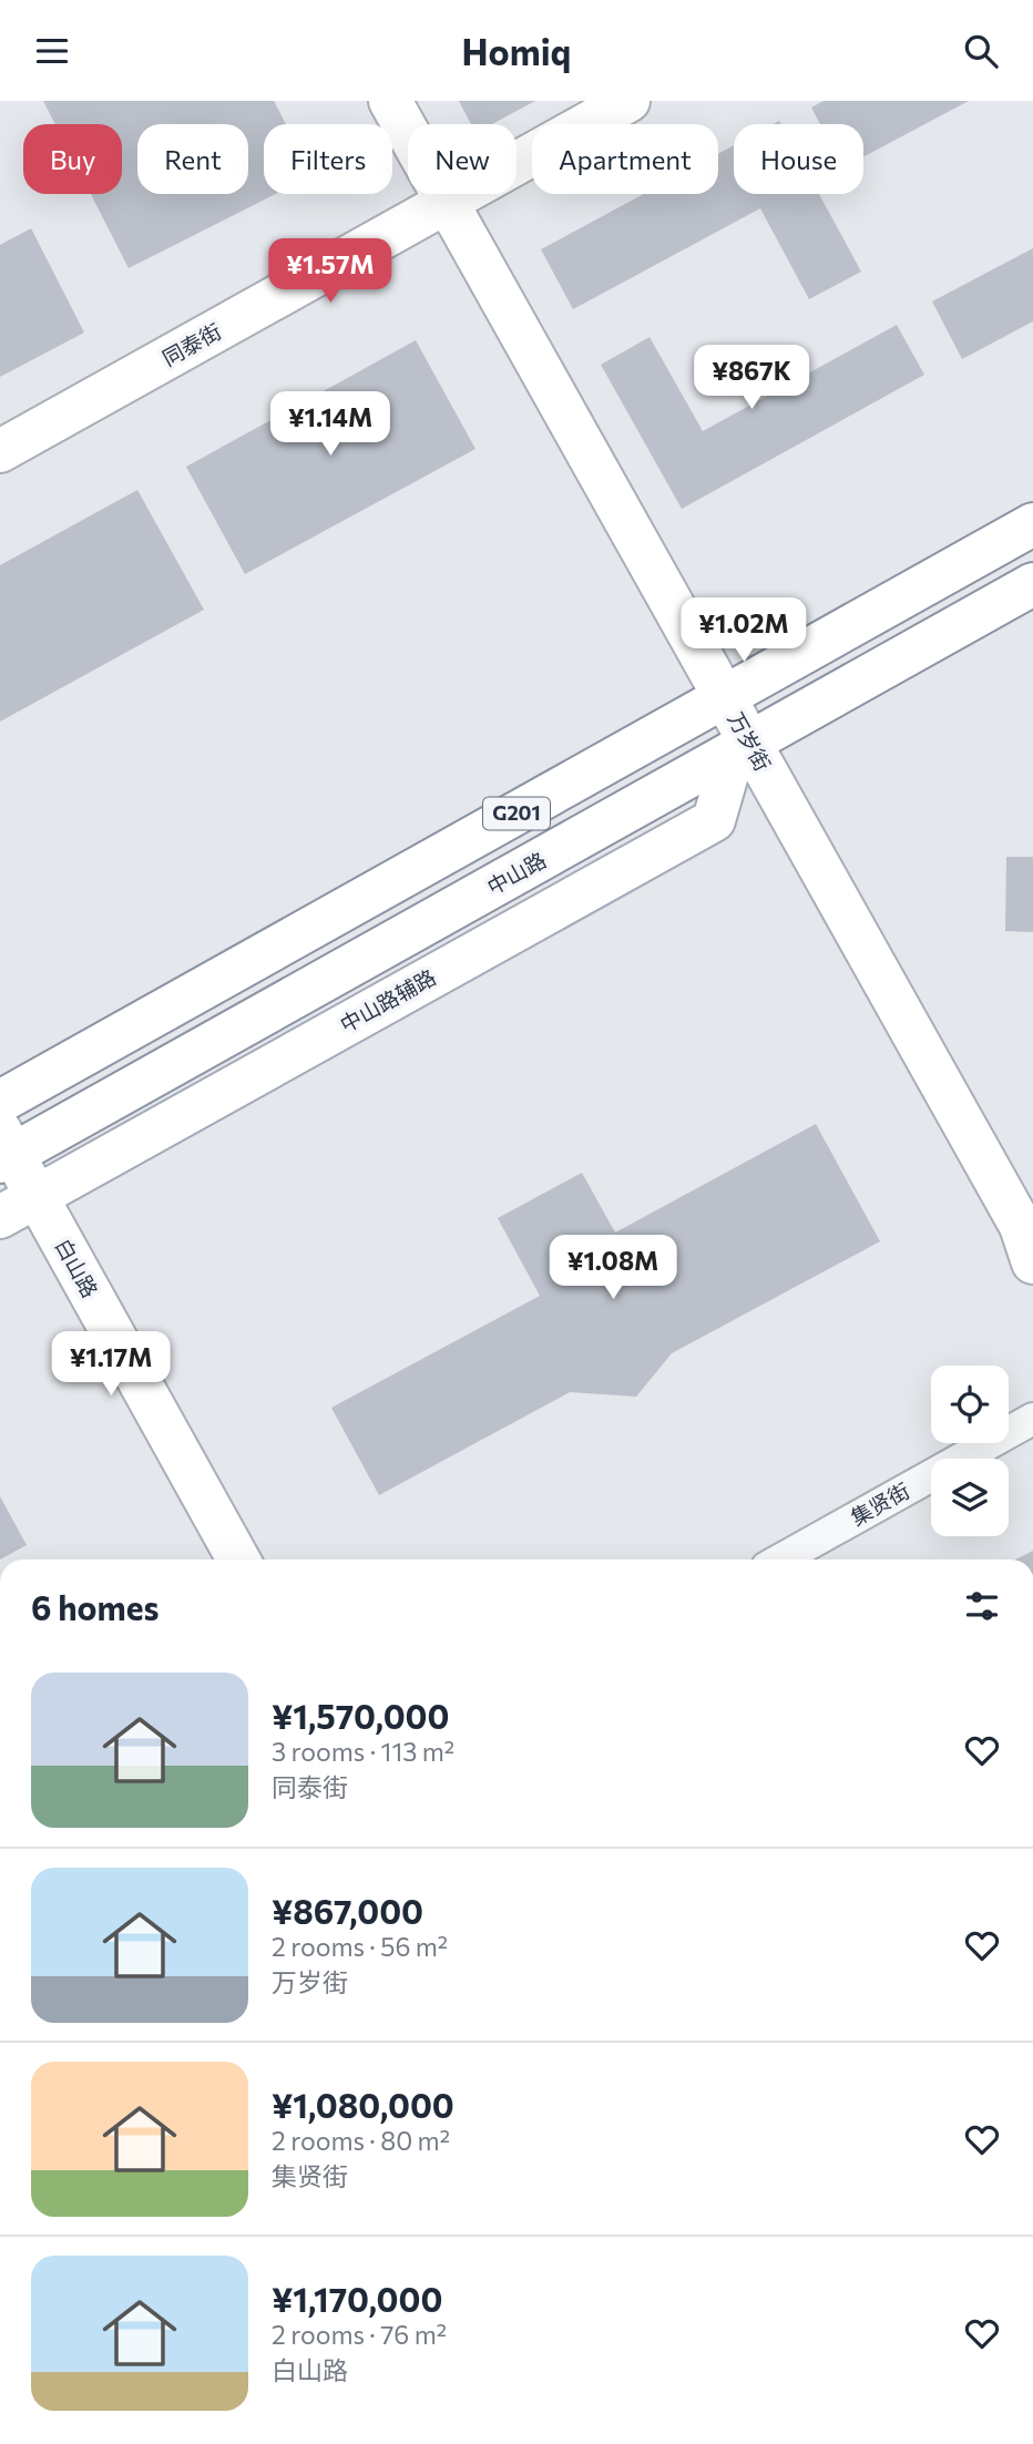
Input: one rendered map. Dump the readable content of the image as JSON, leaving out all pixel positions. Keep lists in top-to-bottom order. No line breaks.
{"streets":{"main road":["同泰街","万岁街","G201","中山路","中山路辅路","白山路"],"street":["集贤街"]},"crossings":[["同泰街","万岁街"],["万岁街","G201"],["万岁街","中山路"],["万岁街","中山路辅路"],["中山路","中山路辅路"],["中山路","白山路"],["中山路辅路","白山路"]],"page":{"header":"Homiq","chip":["Buy","Rent","Filters","New","Apartment","House"],"price":["¥1.57M","¥867K","¥1.14M","¥1.02M","¥1.08M","¥1.17M"],"heading":"6 homes","list":[{"name":"¥1,570,000","note":"3 rooms · 113 m² · 同泰街"},{"name":"¥867,000","note":"2 rooms · 56 m² · 万岁街"},{"name":"¥1,080,000","note":"2 rooms · 80 m² · 集贤街"},{"name":"¥1,170,000","note":"2 rooms · 76 m² · 白山路"}]}}
